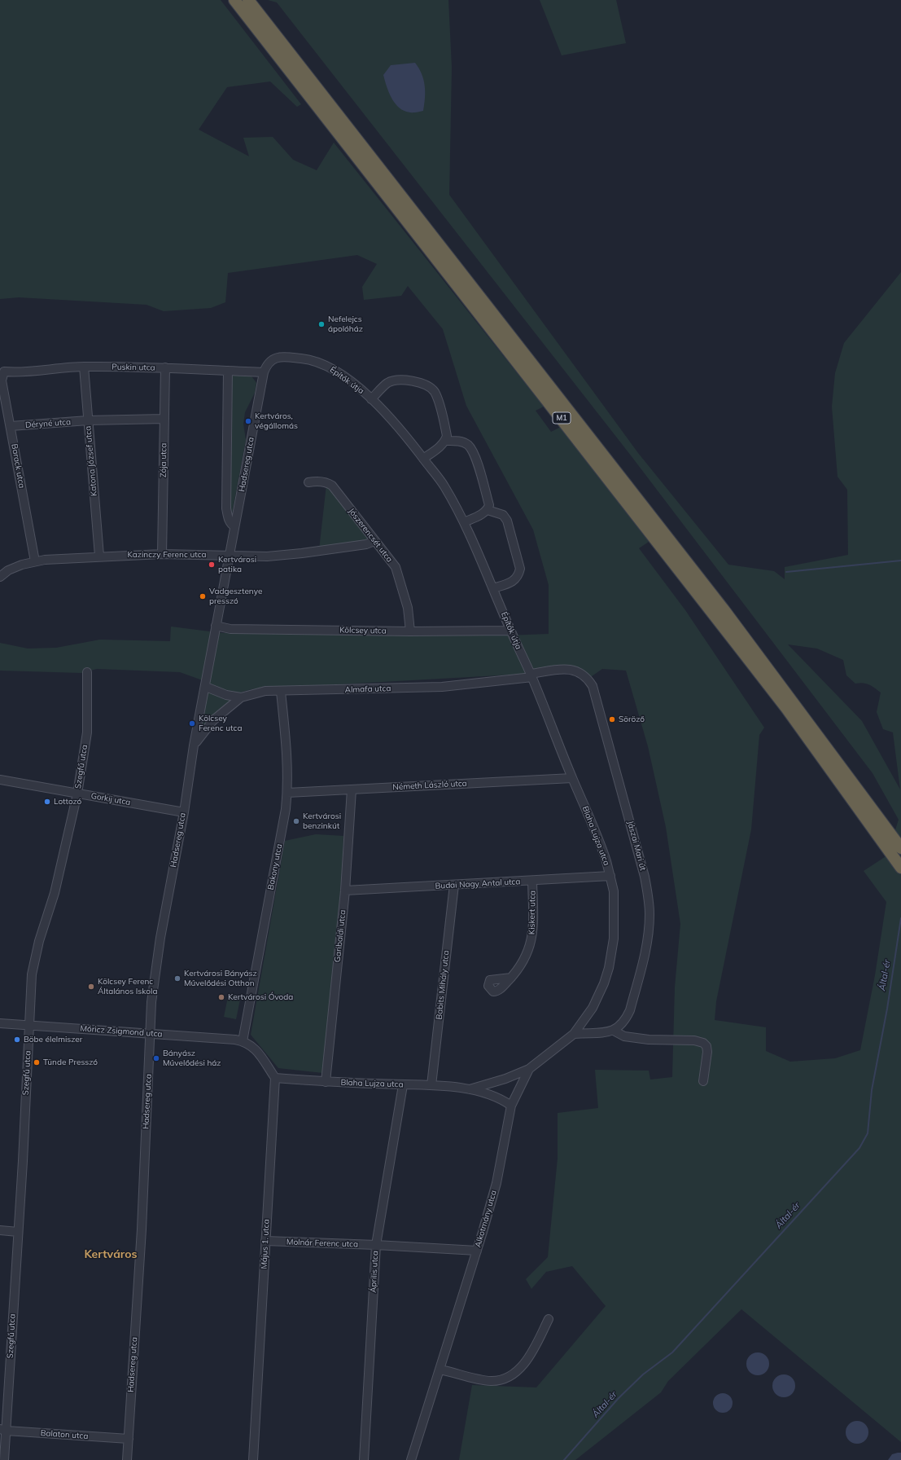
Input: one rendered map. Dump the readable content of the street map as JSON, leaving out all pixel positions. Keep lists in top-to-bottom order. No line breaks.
{"streets":{"highway":["M1"],"street":["Puskin utca","Építők útja","Déryné utca","Zója utca","Katona József utca","Hadsereg utca","Barack utca","Jószerencsét utca","Kazinczy Ferenc utca","Kölcsey utca","Almafa utca","Szegfű utca","Németh László utca","Gorkij utca","Blaha Lujza utca","Jászai Mari út","Bakony utca","Budai Nagy Antal utca","Kiskert utca","Garibaldi utca","Babits Mihály utca","Móricz Zsigmond utca","Alkotmány utca","Molnár Ferenc utca","Május 1. utca","Április utca","Balaton utca"]},"crossings":[["Puskin utca","Építők útja"],["Puskin utca","Zója utca"],["Puskin utca","Katona József utca"],["Puskin utca","Hadsereg utca"],["Puskin utca","Barack utca"],["Építők útja","Hadsereg utca"],["Építők útja","Kölcsey utca"],["Építők útja","Almafa utca"],["Építők útja","Blaha Lujza utca"],["Építők útja","Jászai Mari út"],["Déryné utca","Zója utca"],["Déryné utca","Katona József utca"],["Déryné utca","Barack utca"],["Zója utca","Kazinczy Ferenc utca"],["Katona József utca","Kazinczy Ferenc utca"],["Hadsereg utca","Kazinczy Ferenc utca"],["Hadsereg utca","Kölcsey utca"],["Hadsereg utca","Almafa utca"],["Hadsereg utca","Gorkij utca"],["Hadsereg utca","Móricz Zsigmond utca"],["Hadsereg utca","Balaton utca"],["Barack utca","Kazinczy Ferenc utca"],["Jószerencsét utca","Kazinczy Ferenc utca"],["Jószerencsét utca","Kölcsey utca"],["Almafa utca","Blaha Lujza utca"],["Almafa utca","Jászai Mari út"],["Almafa utca","Bakony utca"],["Szegfű utca","Gorkij utca"],["Szegfű utca","Móricz Zsigmond utca"],["Szegfű utca","Balaton utca"],["Németh László utca","Blaha Lujza utca"],["Németh László utca","Bakony utca"],["Németh László utca","Garibaldi utca"],["Blaha Lujza utca","Jászai Mari út"],["Blaha Lujza utca","Budai Nagy Antal utca"],["Blaha Lujza utca","Garibaldi utca"],["Blaha Lujza utca","Babits Mihály utca"],["Blaha Lujza utca","Alkotmány utca"],["Blaha Lujza utca","Május 1. utca"],["Blaha Lujza utca","Április utca"],["Bakony utca","Móricz Zsigmond utca"],["Budai Nagy Antal utca","Kiskert utca"],["Budai Nagy Antal utca","Garibaldi utca"],["Budai Nagy Antal utca","Babits Mihály utca"],["Alkotmány utca","Molnár Ferenc utca"],["Molnár Ferenc utca","Május 1. utca"],["Molnár Ferenc utca","Április utca"]],"districts":["Kertváros"],"water":["Által-ér"],"places":["Nefelejcs ápolóház","Kertváros, végállomás","Kertvárosi patika","Vadgesztenye presszó","Söröző","Kölcsey Ferenc utca","Lottozó","Kertvárosi benzinkút","Kertvárosi Bányász Művelődési Otthon","Kölcsey Ferenc Általános Iskola","Kertvárosi Óvoda","Böbe élelmiszer","Bányász Művelődési ház","Tünde Presszó"]}
